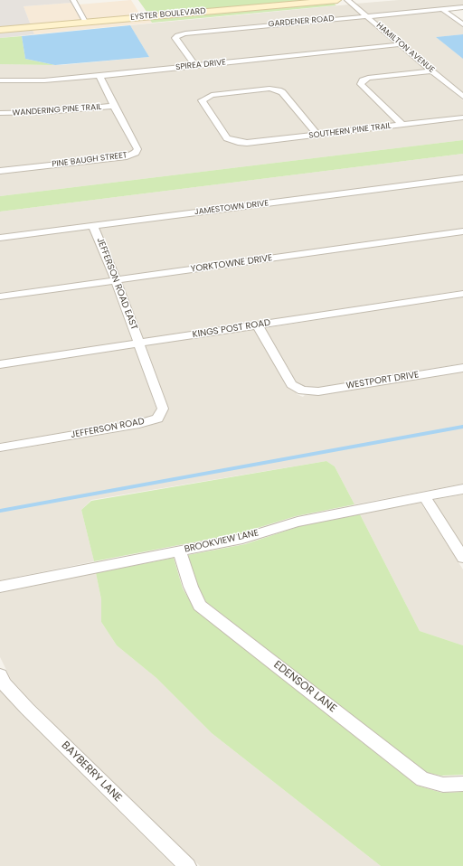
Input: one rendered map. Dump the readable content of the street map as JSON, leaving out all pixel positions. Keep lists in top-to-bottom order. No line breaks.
{"streets":{"street":["EYSTER BOULEVARD","GARDENER ROAD","HAMILTON AVENUE","SPIREA DRIVE","WANDERING PINE TRAIL","SOUTHERN PINE TRAIL","PINE BAUGH STREET","JAMESTOWN DRIVE","YORKTOWNE DRIVE","JEFFERSON ROAD EAST","KINGS POST ROAD","WESTPORT DRIVE","JEFFERSON ROAD","BROOKVIEW LANE","EDENSOR LANE","BAYBERRY LANE"]},"crossings":[["GARDENER ROAD","HAMILTON AVENUE"],["GARDENER ROAD","SPIREA DRIVE"],["HAMILTON AVENUE","SPIREA DRIVE"],["SPIREA DRIVE","PINE BAUGH STREET"],["WANDERING PINE TRAIL","PINE BAUGH STREET"],["JAMESTOWN DRIVE","JEFFERSON ROAD EAST"],["YORKTOWNE DRIVE","JEFFERSON ROAD EAST"],["JEFFERSON ROAD EAST","KINGS POST ROAD"],["JEFFERSON ROAD EAST","JEFFERSON ROAD"],["KINGS POST ROAD","WESTPORT DRIVE"],["KINGS POST ROAD","JEFFERSON ROAD"],["BROOKVIEW LANE","EDENSOR LANE"]]}
